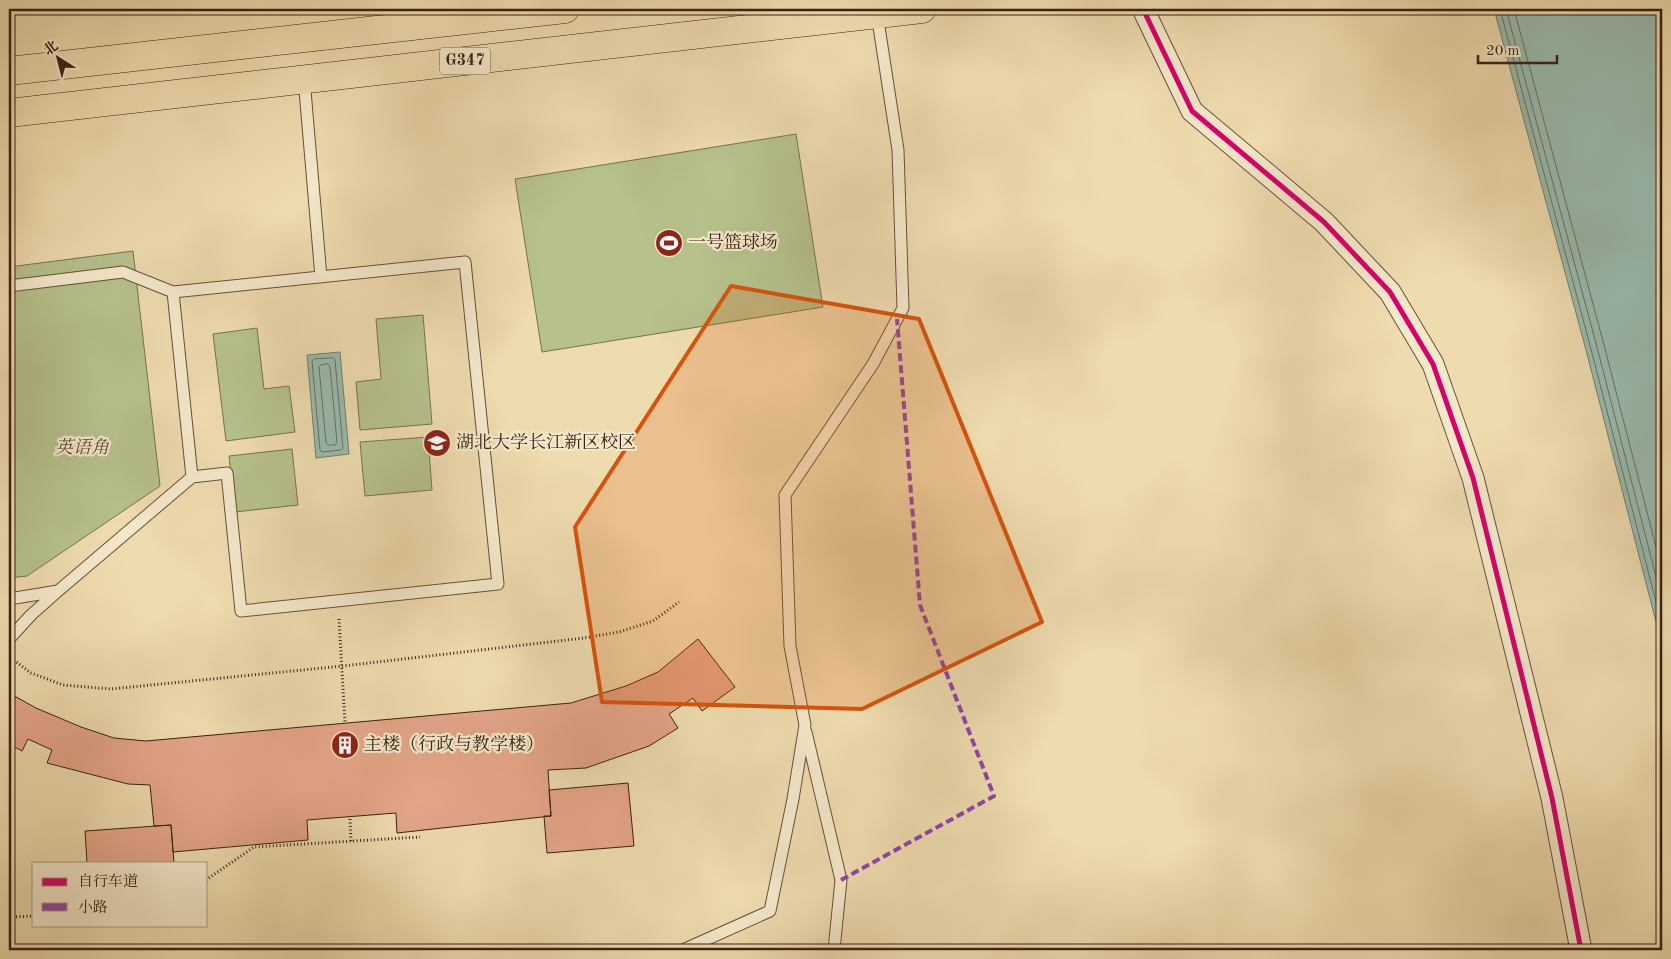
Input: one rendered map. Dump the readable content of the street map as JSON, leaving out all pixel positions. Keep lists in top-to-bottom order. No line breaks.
{"streets":{"highway":["G347"]},"parks":["英语角"],"places":{"sports":["一号篮球场"],"school or university":["湖北大学长江新区校区"],"building":["主楼（行政与教学楼）"]},"legend":["自行车道","小路"],"scale_bar":"20 m","north":"top left"}
